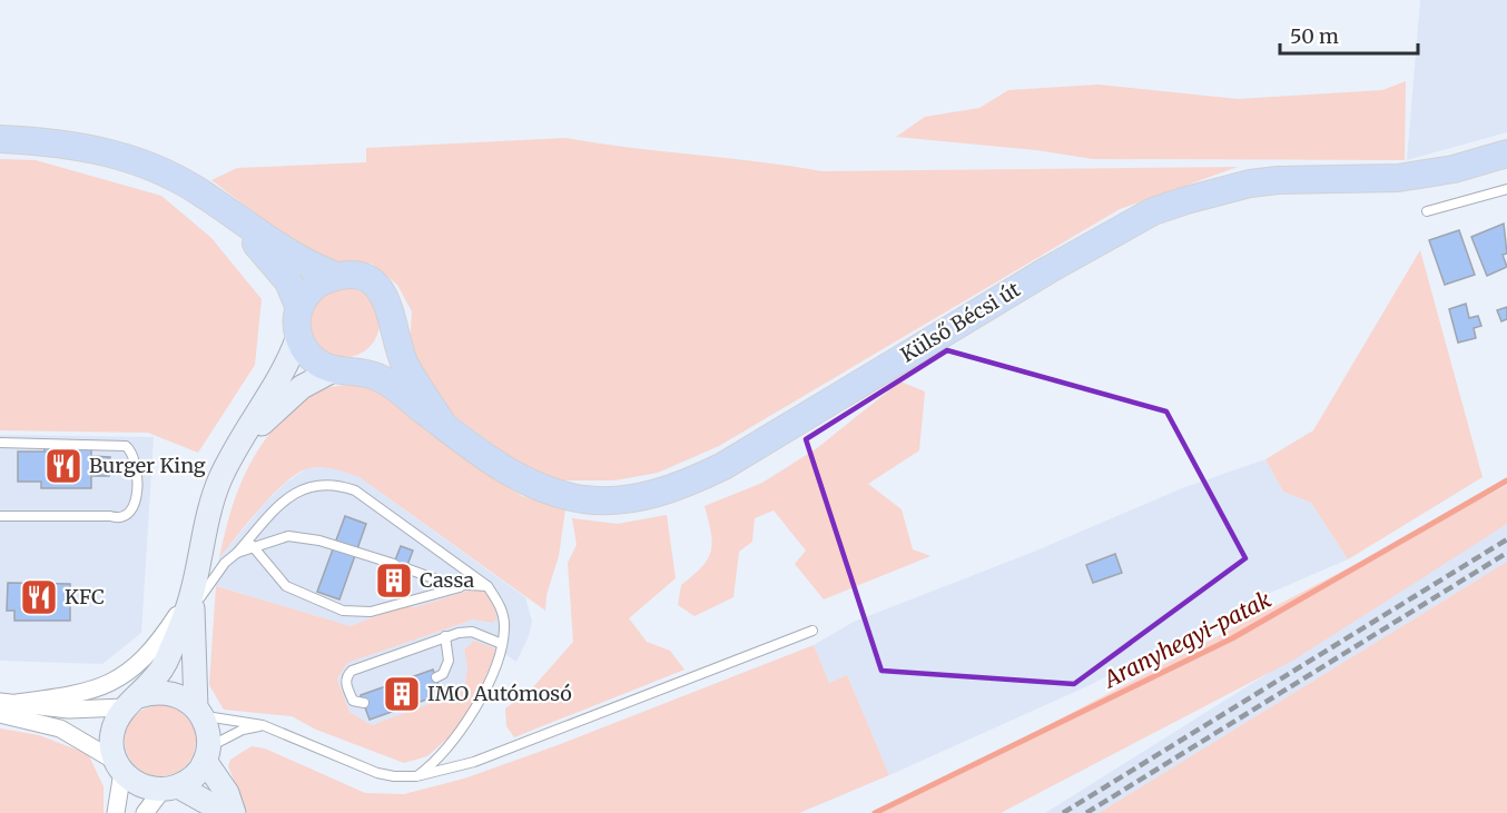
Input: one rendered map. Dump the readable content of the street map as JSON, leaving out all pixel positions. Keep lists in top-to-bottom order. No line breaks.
{"streets":{"main road":["Külső Bécsi út"]},"water":["Aranyhegyi-patak"],"places":{"restaurant":["Burger King","KFC"],"building":["Cassa","IMO Autómosó"]},"scale_bar":"50 m"}
